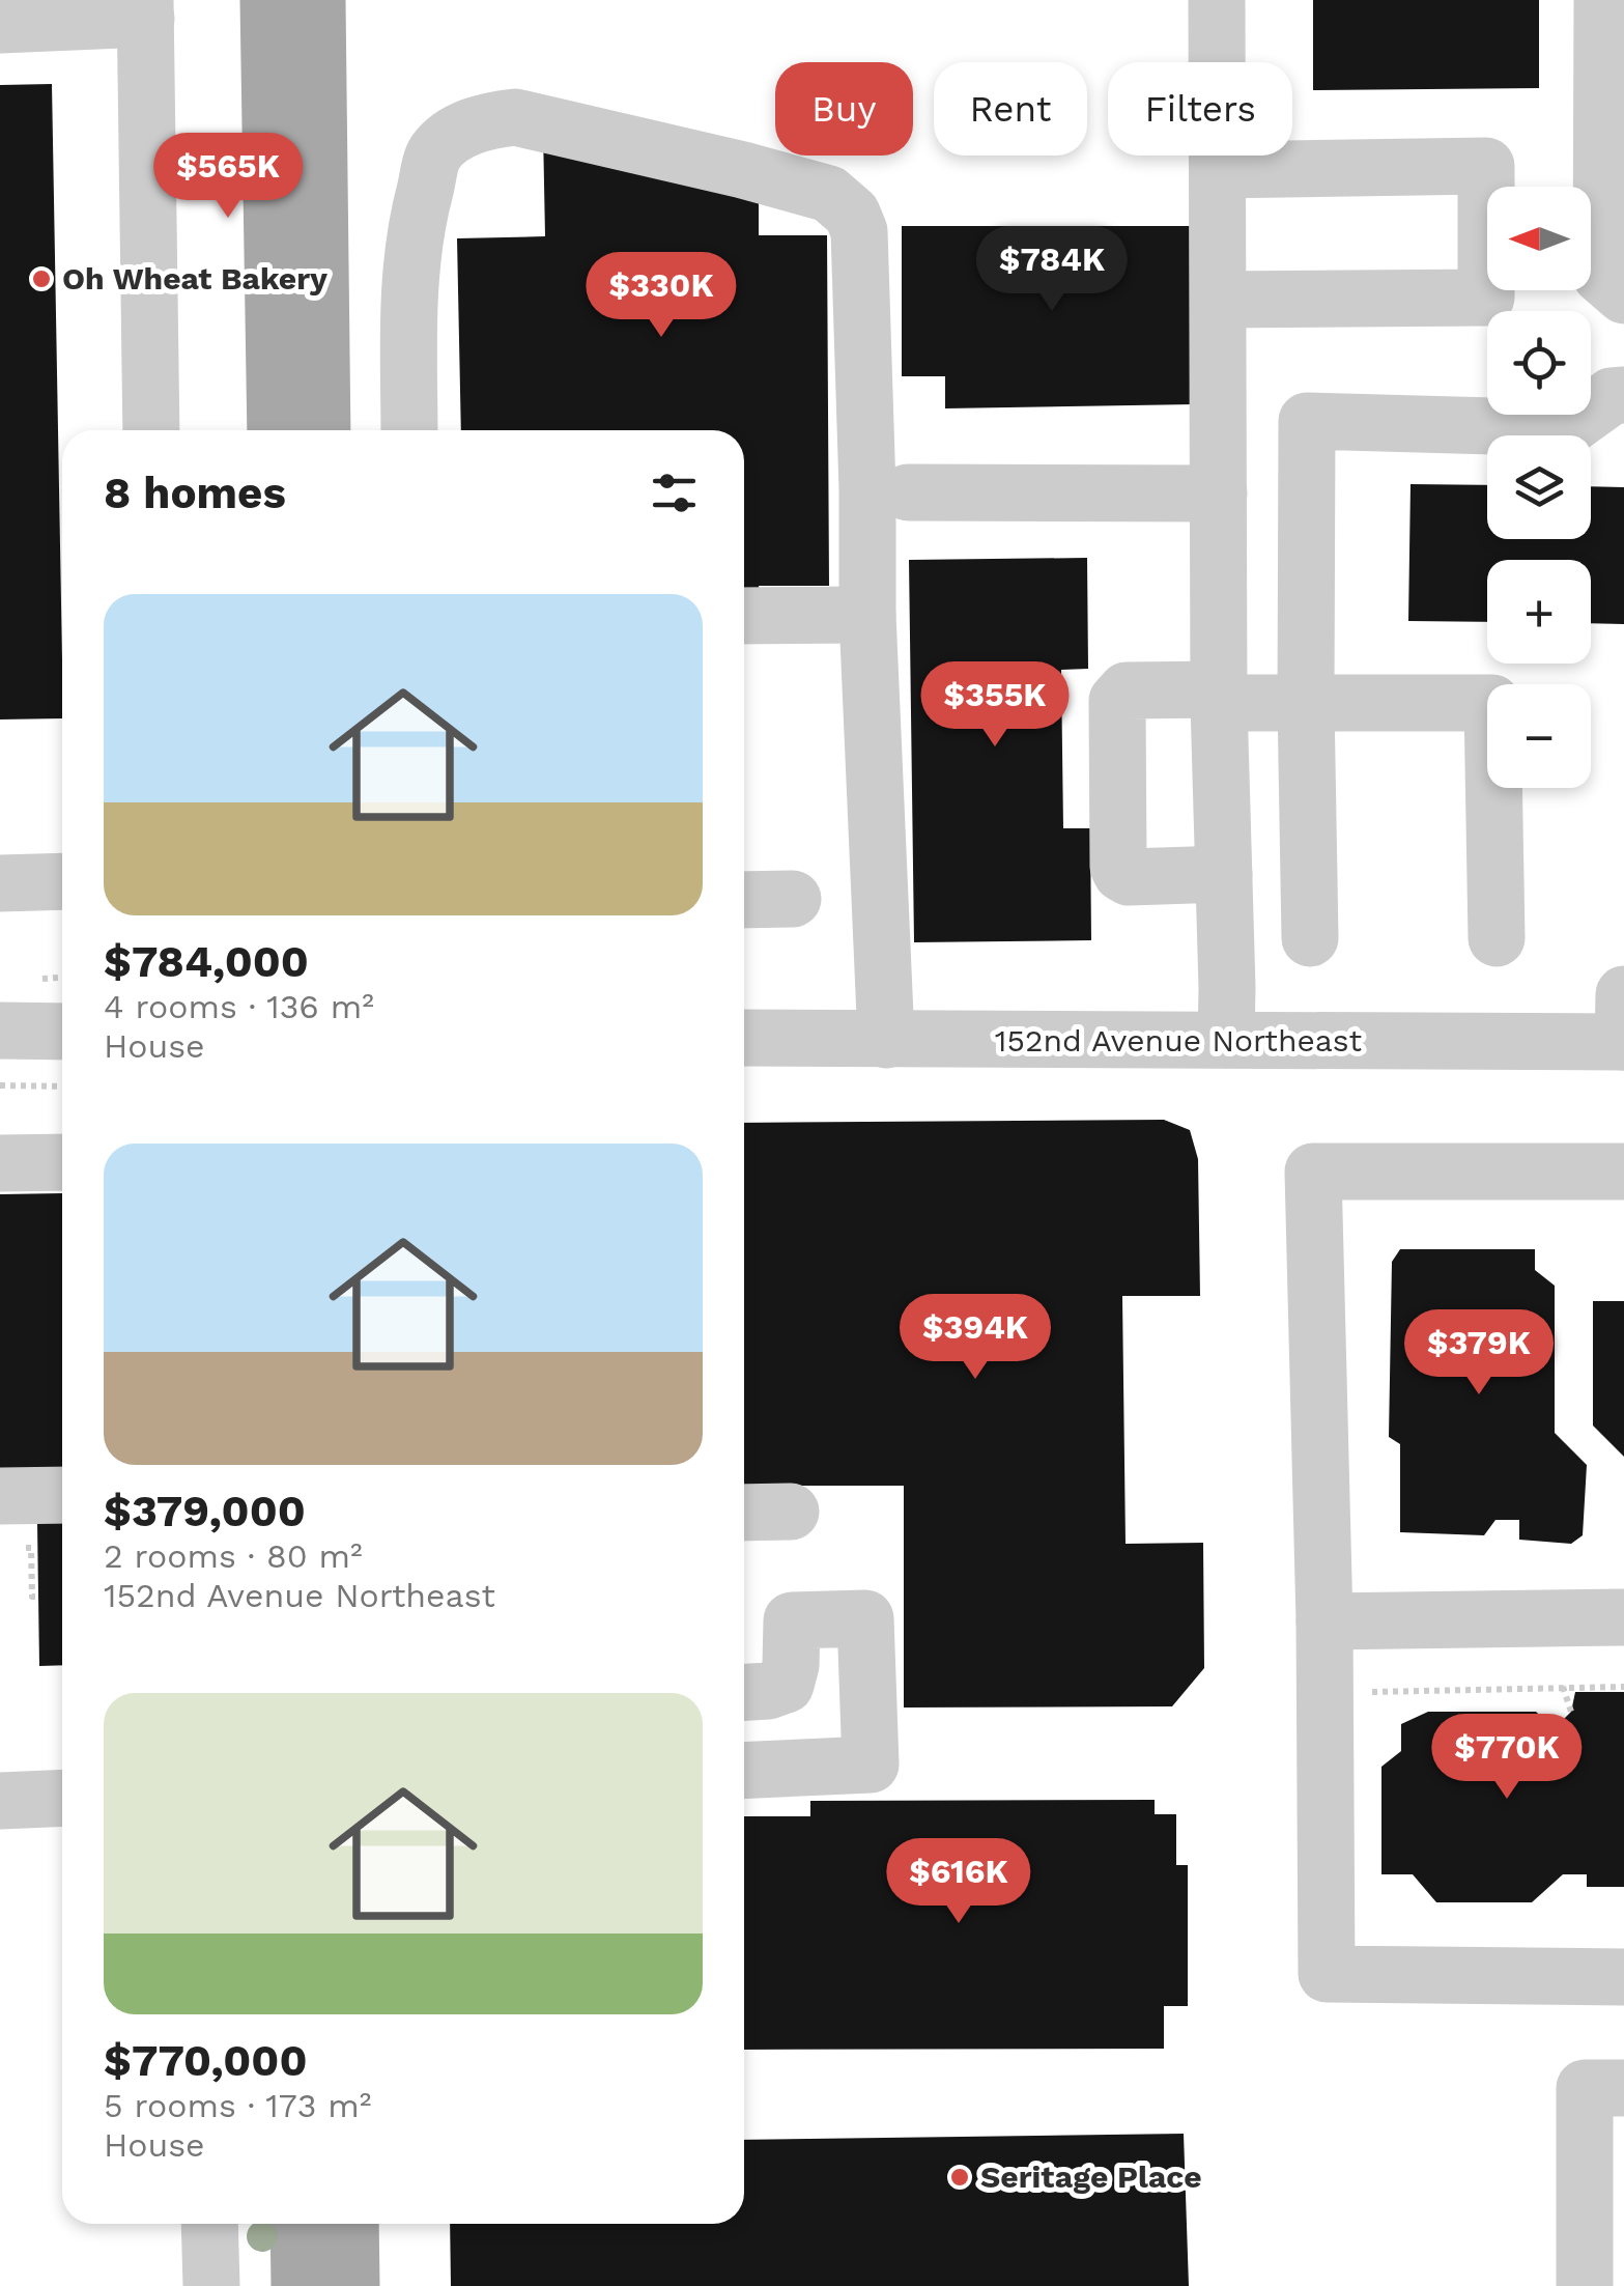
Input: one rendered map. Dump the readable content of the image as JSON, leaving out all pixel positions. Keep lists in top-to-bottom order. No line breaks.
{"streets":{"street":["152nd Avenue Northeast"]},"places":["Oh Wheat Bakery","Seritage Place"],"north":"left","page":{"chip":["Buy","Rent","Filters"],"price":["$565K","$784K","$330K","$355K","$394K","$379K","$770K","$616K"],"map_buttons":["+","−"],"heading":"8 homes","list":[{"name":"$784,000","note":"4 rooms · 136 m² · House"},{"name":"$379,000","note":"2 rooms · 80 m² · 152nd Avenue Northeast"},{"name":"$770,000","note":"5 rooms · 173 m² · House"}]}}
